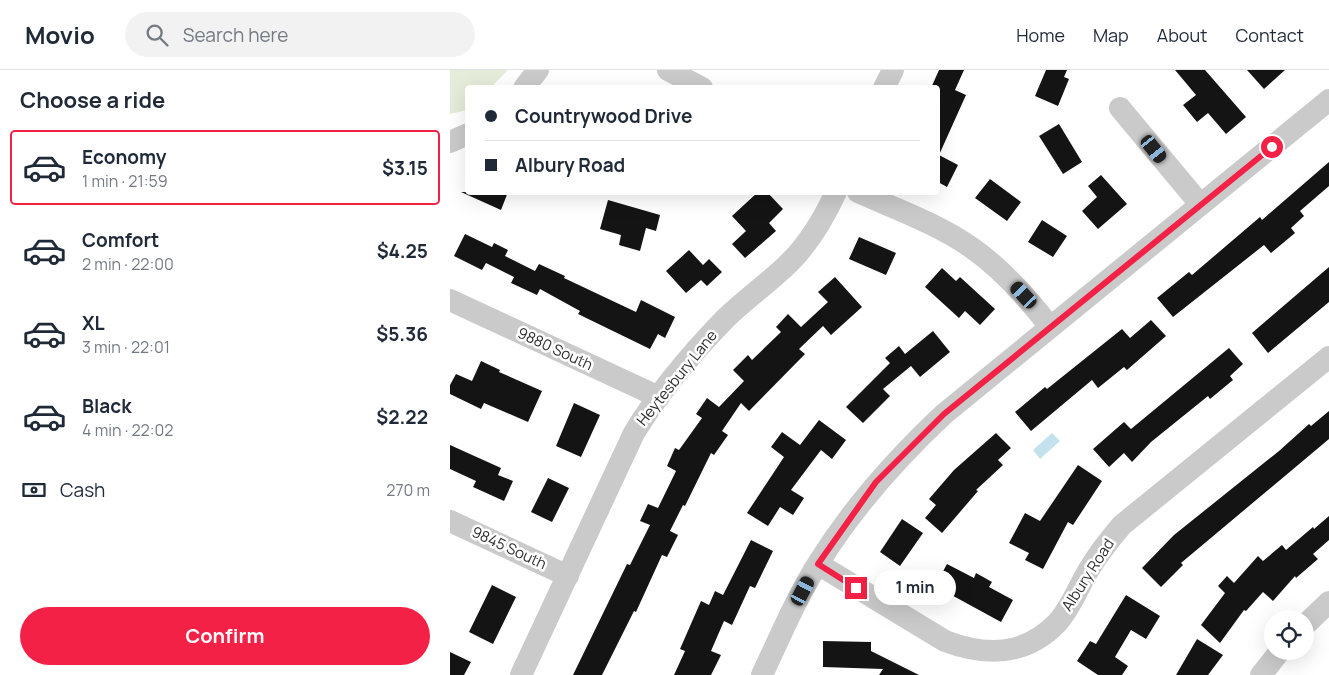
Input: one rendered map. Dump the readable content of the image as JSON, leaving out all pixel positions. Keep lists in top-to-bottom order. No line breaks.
{"streets":{"street":["9880 South","Heytesbury Lane","9845 South","Albury Road"]},"crossings":[["9880 South","Heytesbury Lane"],["Heytesbury Lane","9845 South"]],"page":{"header":"Movio","search":"Search here","nav":["Home","Map","About","Contact"],"heading":"Choose a ride","banner":["Countrywood Drive","Albury Road"],"list":[{"name":"Economy","note":"1 min · 21:59","value":"$3.15"},{"name":"Comfort","note":"2 min · 22:00","value":"$4.25"},{"name":"XL","note":"3 min · 22:01","value":"$5.36"},{"name":"Black","note":"4 min · 22:02","value":"$2.22"}],"pay":["Cash","270 m"],"bubble":"1 min","buttons":"Confirm"}}
